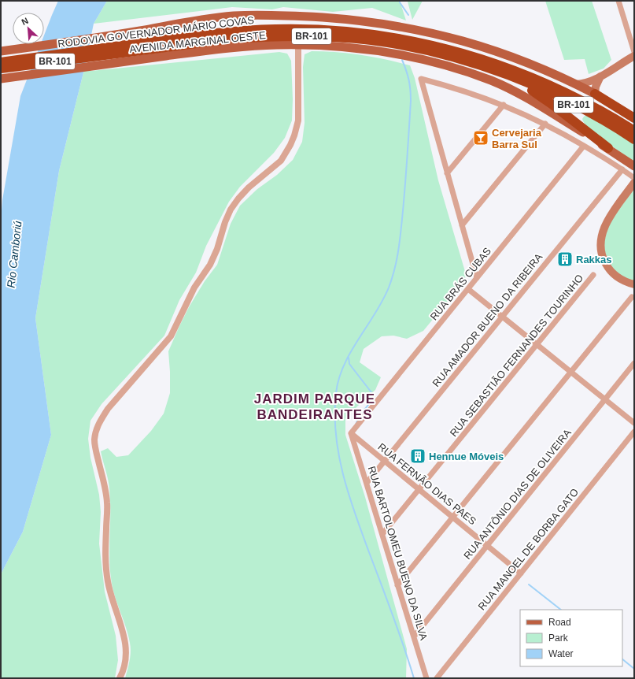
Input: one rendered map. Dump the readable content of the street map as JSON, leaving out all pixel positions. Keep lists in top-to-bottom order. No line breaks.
{"streets":{"highway":["RODOVIA GOVERNADOR MÁRIO COVAS","BR-101"],"main road":["AVENIDA MARGINAL OESTE"],"street":["RUA BRÁS CUBAS","RUA AMADOR BUENO DA RIBEIRA","RUA SEBASTIÃO FERNANDES TOURINHO","RUA FERNÃO DIAS PAES","RUA ANTÔNIO DIAS DE OLIVEIRA","RUA MANOEL DE BORBA GATO","RUA BARTOLOMEU BUENO DA SILVA"]},"crossings":[["RUA BRÁS CUBAS","RUA FERNÃO DIAS PAES"],["RUA BRÁS CUBAS","RUA BARTOLOMEU BUENO DA SILVA"],["RUA AMADOR BUENO DA RIBEIRA","RUA FERNÃO DIAS PAES"],["RUA AMADOR BUENO DA RIBEIRA","RUA BARTOLOMEU BUENO DA SILVA"],["RUA SEBASTIÃO FERNANDES TOURINHO","RUA FERNÃO DIAS PAES"],["RUA SEBASTIÃO FERNANDES TOURINHO","RUA BARTOLOMEU BUENO DA SILVA"],["RUA FERNÃO DIAS PAES","RUA ANTÔNIO DIAS DE OLIVEIRA"],["RUA FERNÃO DIAS PAES","RUA MANOEL DE BORBA GATO"],["RUA FERNÃO DIAS PAES","RUA BARTOLOMEU BUENO DA SILVA"],["RUA ANTÔNIO DIAS DE OLIVEIRA","RUA BARTOLOMEU BUENO DA SILVA"]],"districts":["JARDIM PARQUE BANDEIRANTES"],"water":["Rio Camboriú"],"places":{"bar":["Cervejaria Barra Sul"],"building":["Rakkas","Hennue Móveis"]},"legend":["Road","Park","Water"],"north":"top left"}
